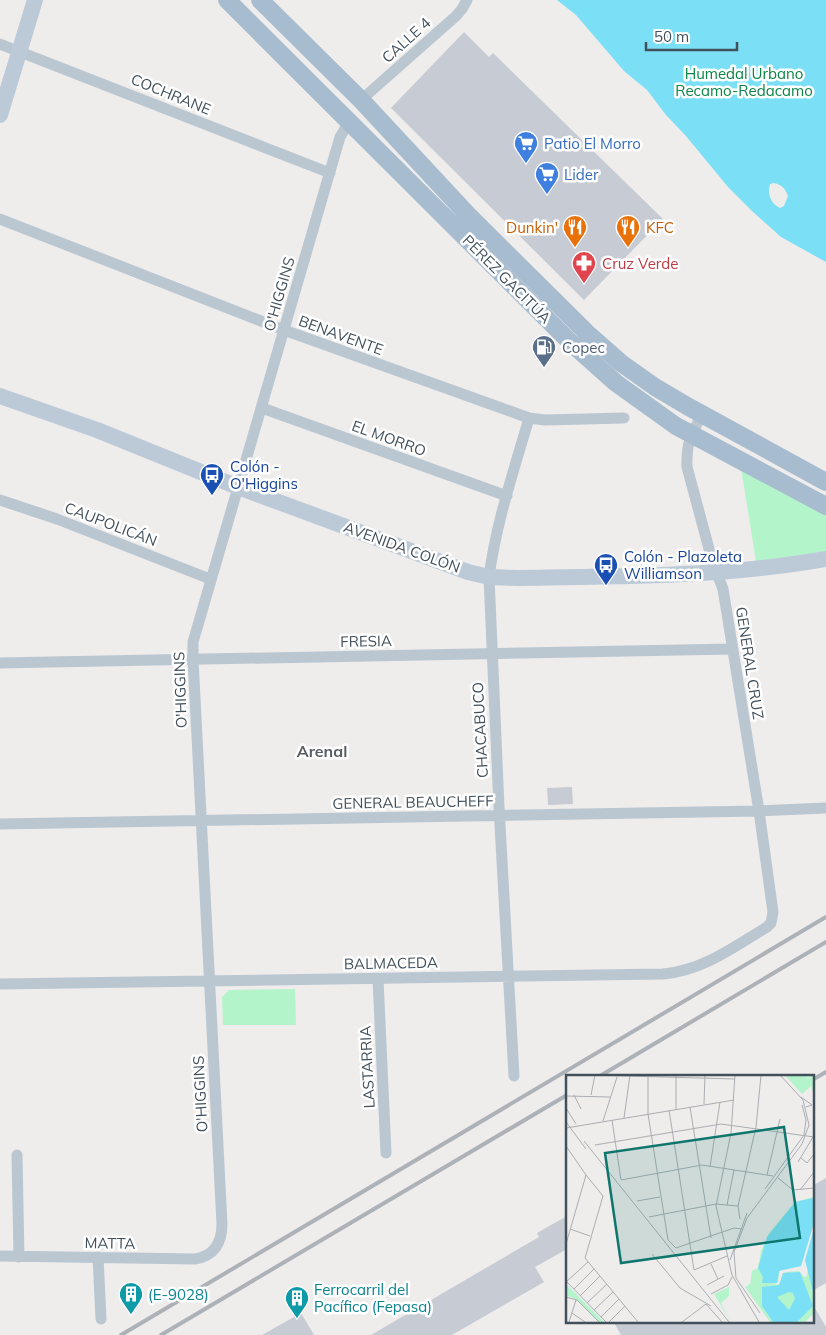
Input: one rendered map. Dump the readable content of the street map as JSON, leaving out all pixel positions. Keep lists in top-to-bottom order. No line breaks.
{"streets":{"main road":["PÉREZ GACITÚA","AVENIDA COLÓN"],"street":["CALLE 4","COCHRANE","O'HIGGINS","BENAVENTE","EL MORRO","CAUPOLICÁN","FRESIA","GENERAL CRUZ","CHACABUCO","GENERAL BEAUCHEFF","BALMACEDA","LASTARRIA","MATTA"]},"crossings":[["CALLE 4","PÉREZ GACITÚA"],["COCHRANE","O'HIGGINS"],["PÉREZ GACITÚA","O'HIGGINS"],["PÉREZ GACITÚA","GENERAL CRUZ"],["O'HIGGINS","BENAVENTE"],["O'HIGGINS","EL MORRO"],["O'HIGGINS","CAUPOLICÁN"],["O'HIGGINS","AVENIDA COLÓN"],["O'HIGGINS","FRESIA"],["O'HIGGINS","GENERAL BEAUCHEFF"],["O'HIGGINS","BALMACEDA"],["O'HIGGINS","MATTA"],["BENAVENTE","CHACABUCO"],["EL MORRO","CHACABUCO"],["AVENIDA COLÓN","GENERAL CRUZ"],["AVENIDA COLÓN","CHACABUCO"],["FRESIA","GENERAL CRUZ"],["FRESIA","CHACABUCO"],["GENERAL CRUZ","GENERAL BEAUCHEFF"],["GENERAL CRUZ","BALMACEDA"],["CHACABUCO","GENERAL BEAUCHEFF"],["CHACABUCO","BALMACEDA"],["BALMACEDA","LASTARRIA"]],"districts":["Arenal"],"parks":["Humedal Urbano Recamo-Redacamo"],"places":{"supermarket":["Patio El Morro","Lider"],"restaurant":["Dunkin'","KFC"],"pharmacy":["Cruz Verde"],"fuel station":["Copec"],"bus stop":["Colón - O'Higgins","Colón - Plazoleta Williamson"],"building":["(E-9028)","Ferrocarril del Pacífico (Fepasa)"]},"scale_bar":"50 m"}
